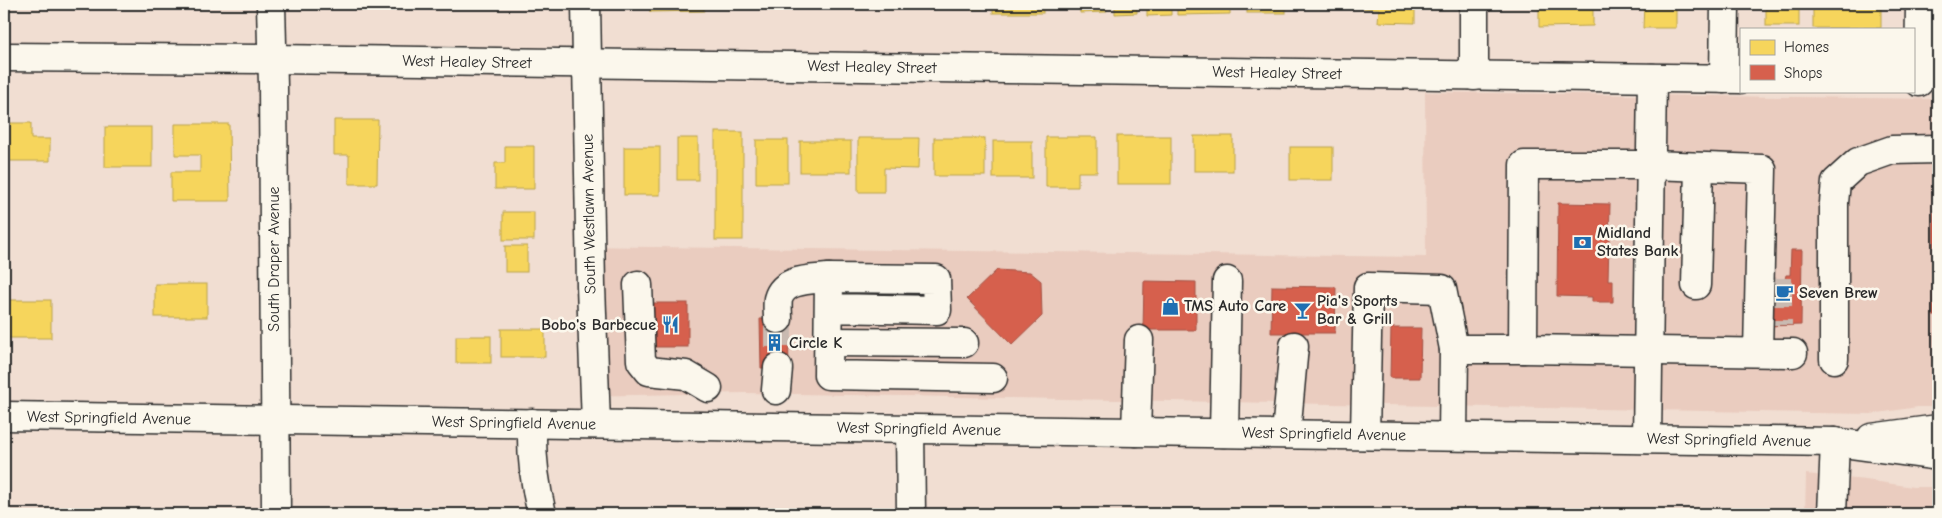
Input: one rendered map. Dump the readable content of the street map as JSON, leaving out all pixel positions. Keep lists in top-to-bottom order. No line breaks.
{"streets":{"street":["West Healey Street","South Westlawn Avenue","South Draper Avenue","West Springfield Avenue"]},"crossings":[["West Healey Street","South Westlawn Avenue"],["West Healey Street","South Draper Avenue"],["South Westlawn Avenue","West Springfield Avenue"],["South Draper Avenue","West Springfield Avenue"]],"places":{"bank":["Midland States Bank"],"cafe":["Seven Brew"],"shop":["TMS Auto Care"],"bar":["Pia's Sports Bar & Grill"],"restaurant":["Bobo's Barbecue"],"building":["Circle K"]},"legend":["Homes","Shops"]}
